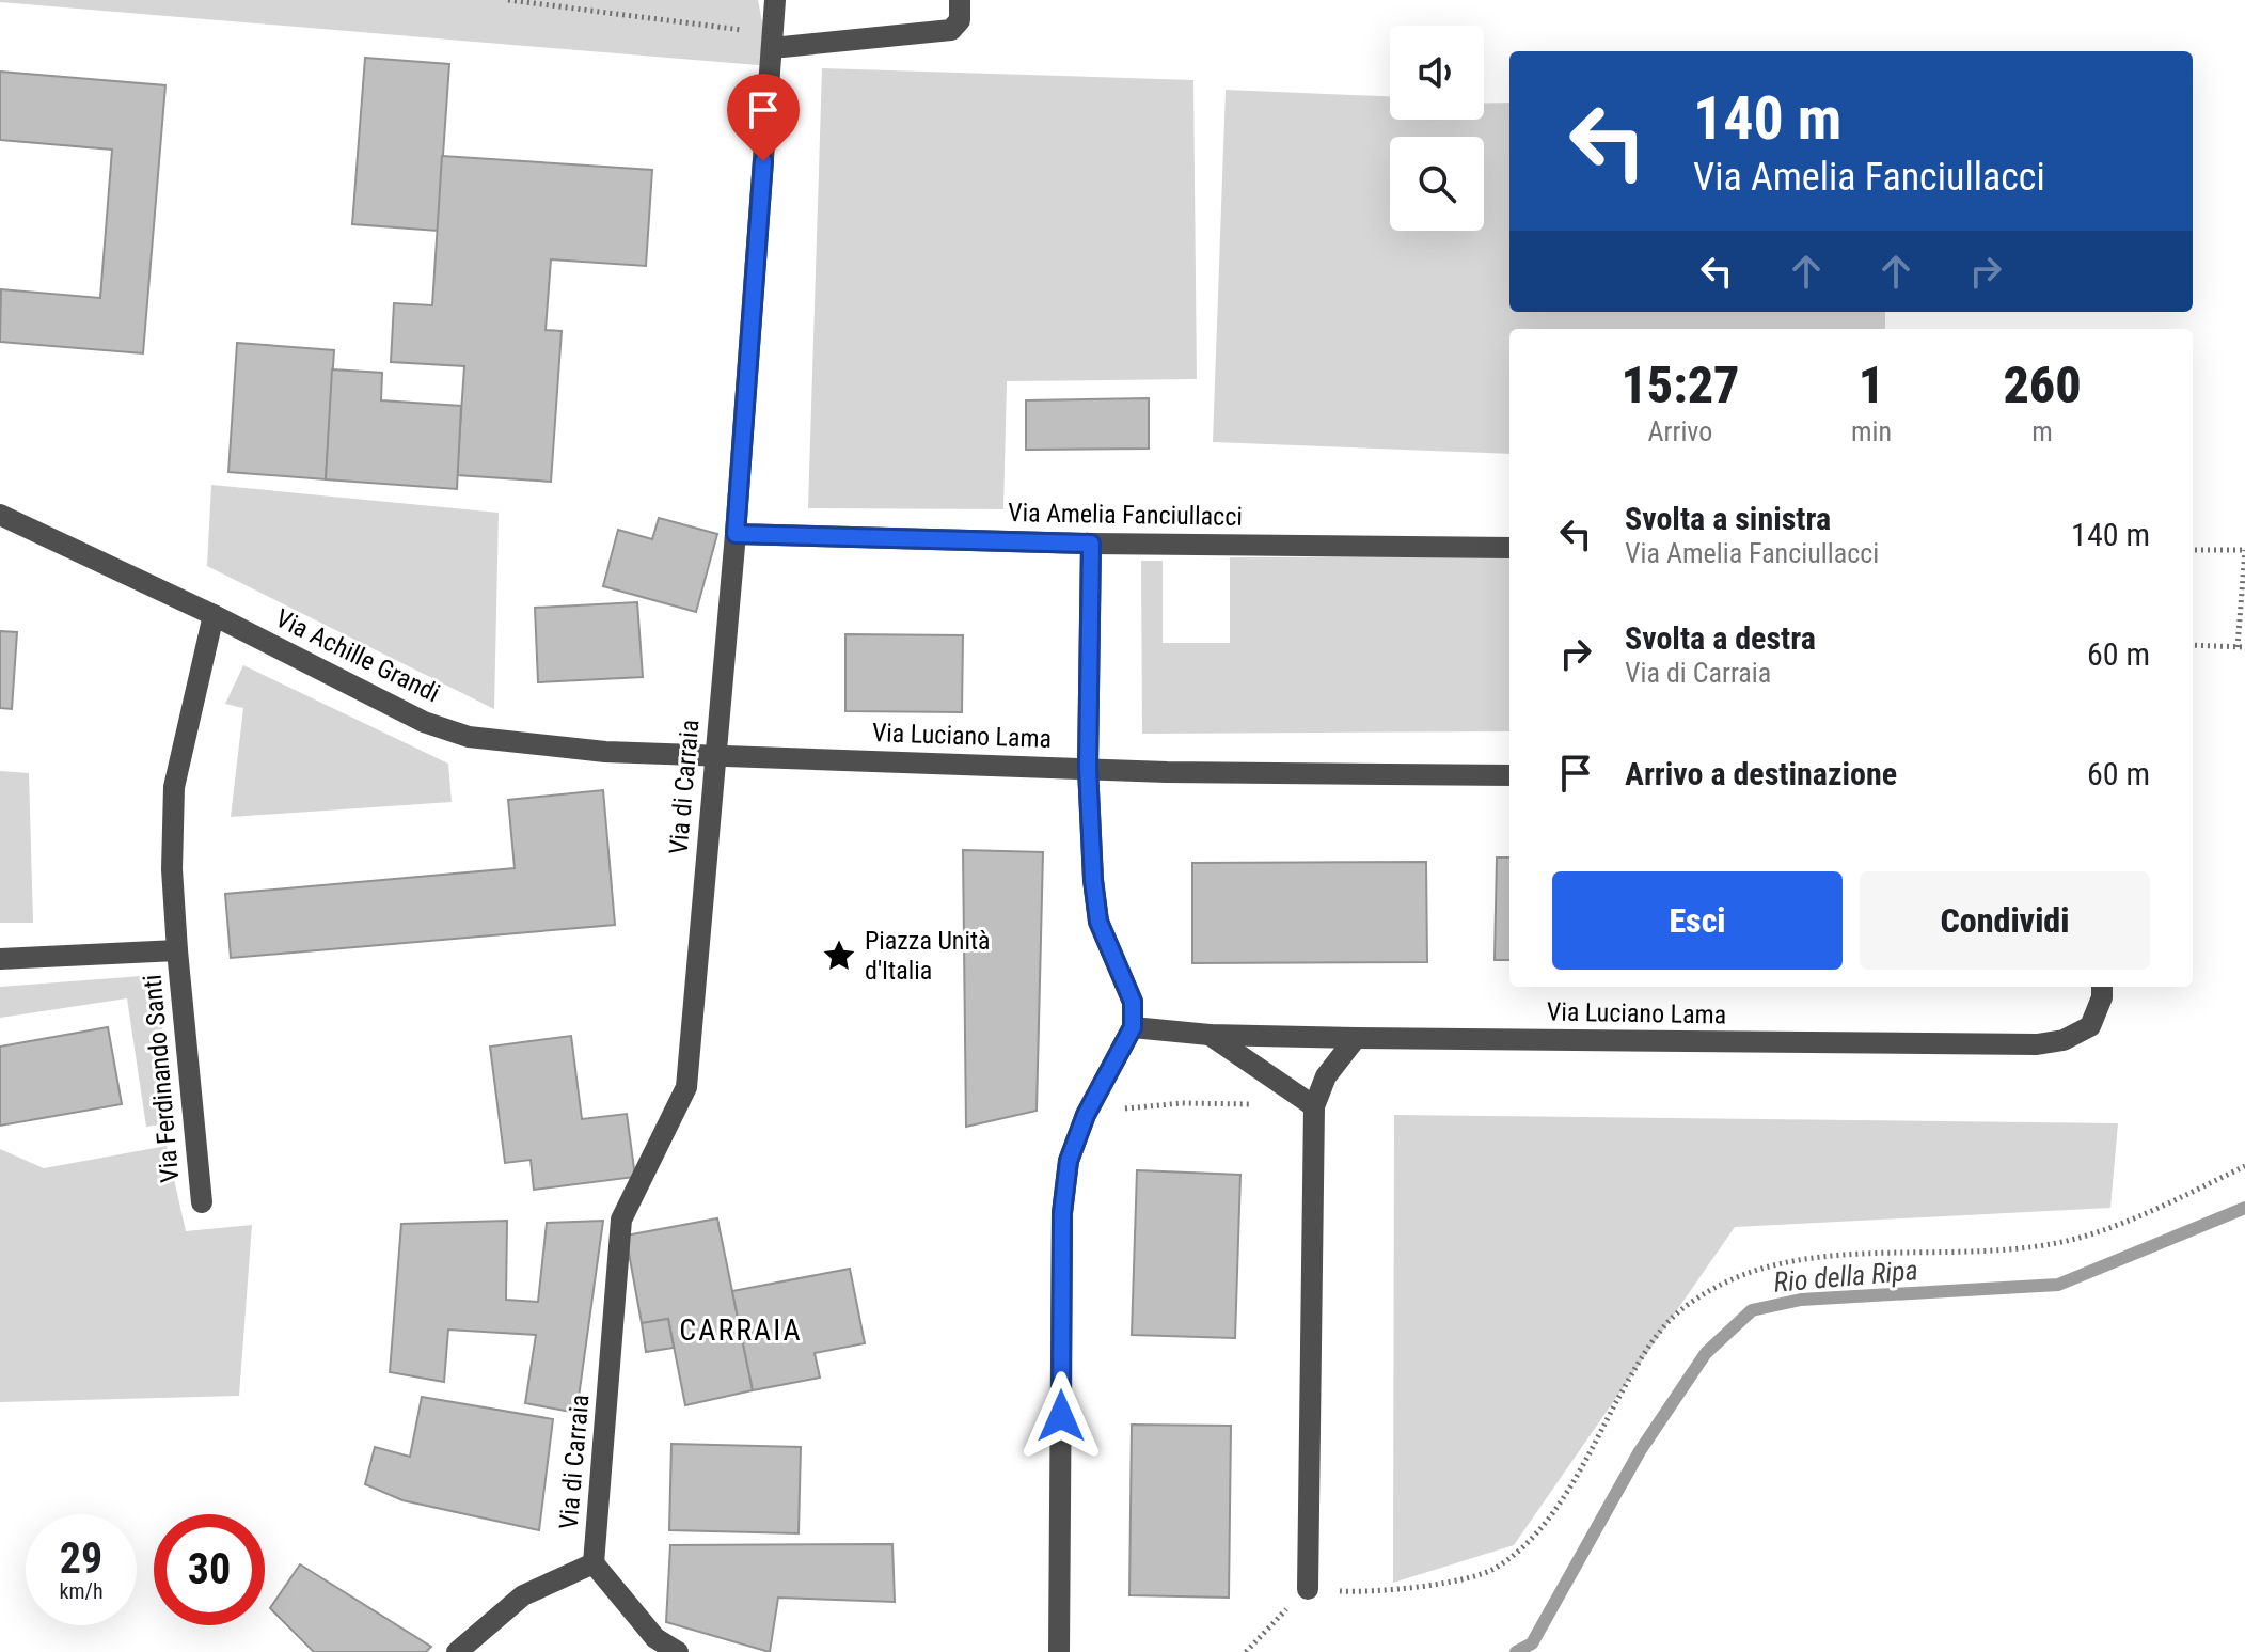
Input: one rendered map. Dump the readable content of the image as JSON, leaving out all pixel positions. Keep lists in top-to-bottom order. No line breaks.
{"streets":{"street":["Via Amelia Fanciullacci","Via Achille Grandi","Via Luciano Lama","Via di Carraia","Via Ferdinando Santi"]},"crossings":[["Via Amelia Fanciullacci","Via di Carraia"],["Via Achille Grandi","Via Luciano Lama"],["Via Achille Grandi","Via di Carraia"],["Via Achille Grandi","Via Ferdinando Santi"],["Via Luciano Lama","Via di Carraia"]],"districts":["CARRAIA"],"water":["Rio della Ripa"],"places":{"place":["Piazza Unità d'Italia"]},"page":{"turn":["140 m","Via Amelia Fanciullacci"],"eta":["15:27","Arrivo","1","min","260","m"],"list":[{"name":"Svolta a sinistra","note":"Via Amelia Fanciullacci","value":"140 m"},{"name":"Svolta a destra","note":"Via di Carraia","value":"60 m"},{"name":"Arrivo a destinazione","value":"60 m"}],"buttons":["Esci","Condividi"],"speed":"29 km/h","limit":"30"}}
